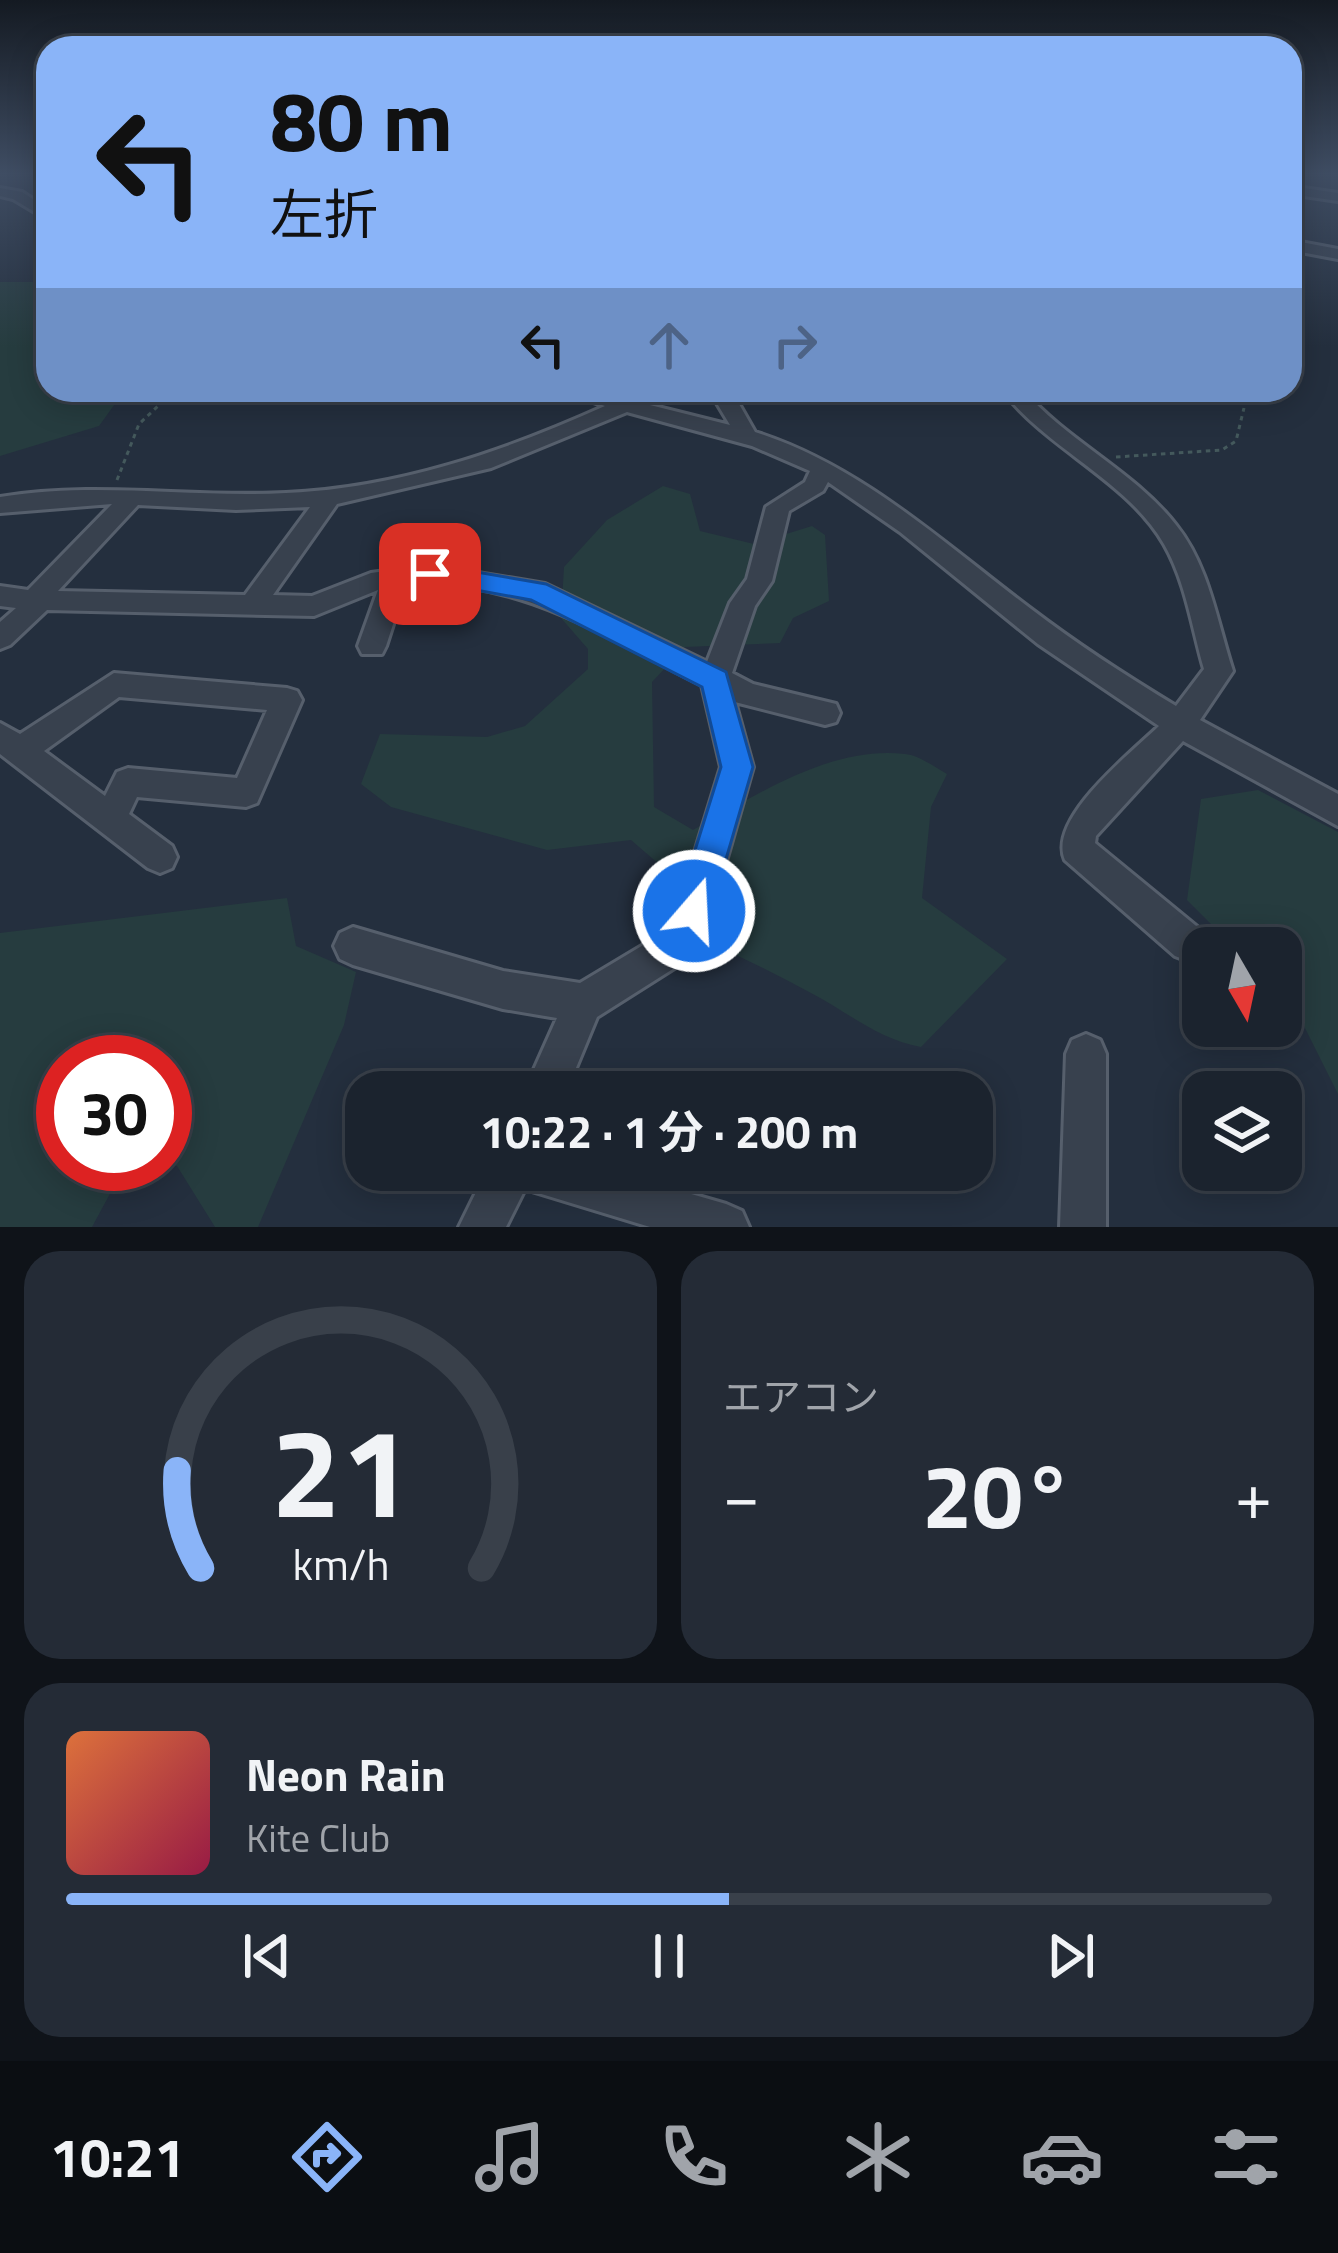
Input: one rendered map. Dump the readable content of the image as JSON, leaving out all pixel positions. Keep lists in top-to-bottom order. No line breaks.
{"north":"bottom","page":{"turn":["80 m","左折"],"limit":"30","trip":"10:22 · 1 分 · 200 m","tile":"エアコン","heat":["−","20°","+"],"song":["Neon Rain","Kite Club"],"tabs":"10:21","gauge":["21","km/h"]}}
